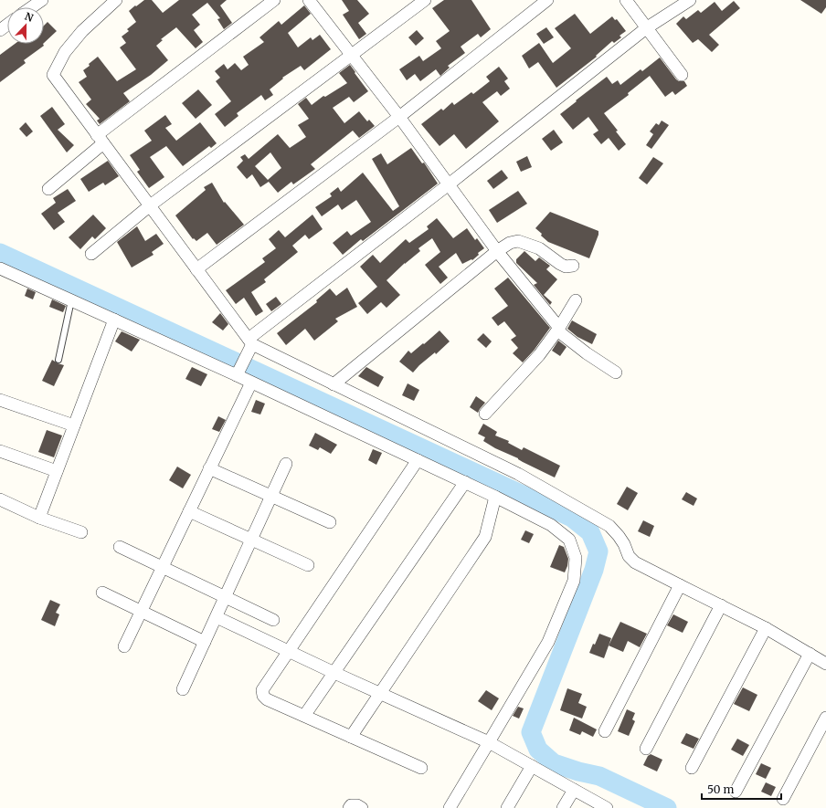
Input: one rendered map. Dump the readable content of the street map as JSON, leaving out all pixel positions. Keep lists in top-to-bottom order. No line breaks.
{"scale_bar":"50 m","north":"top"}
